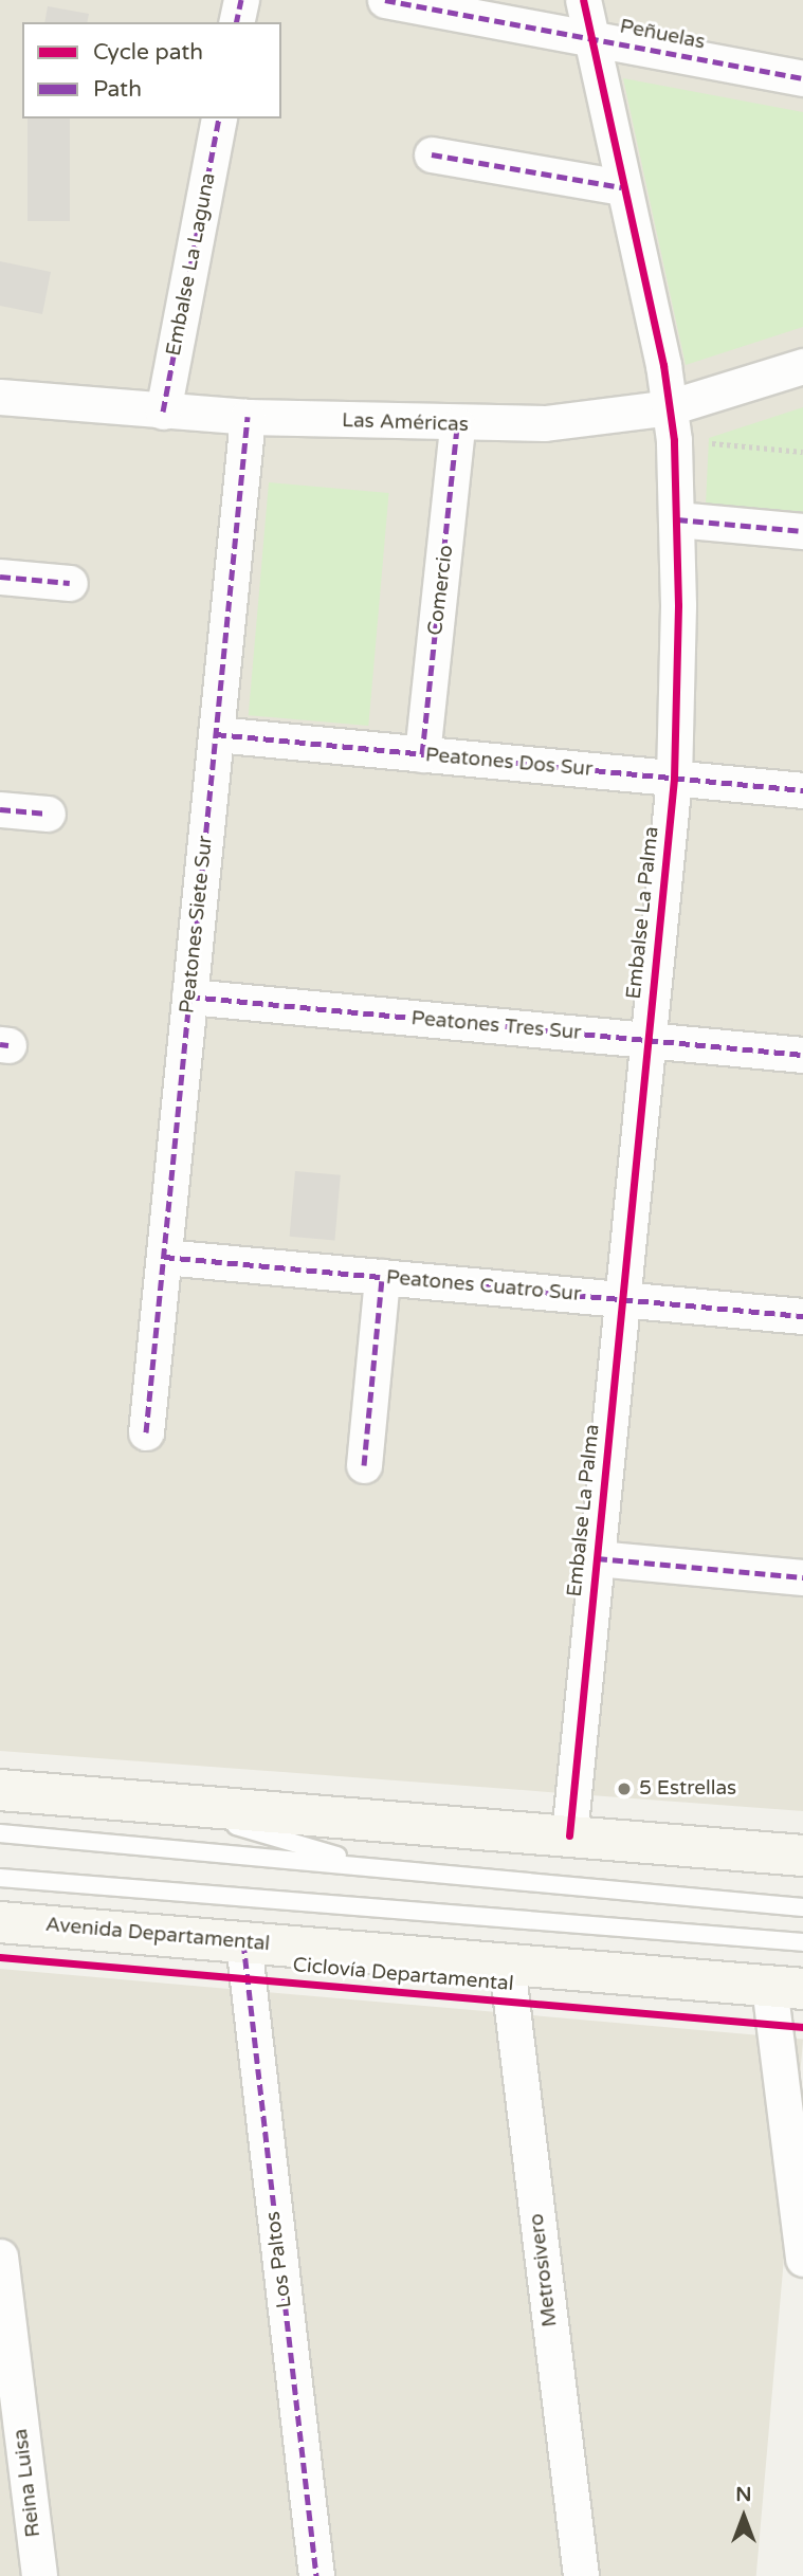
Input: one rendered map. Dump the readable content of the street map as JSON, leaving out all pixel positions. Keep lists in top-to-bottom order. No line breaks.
{"streets":{"main road":["Avenida Departamental"],"street":["Peñuelas","Embalse La Laguna","Las Américas","Comercio","Peatones Dos Sur","Embalse La Palma","Peatones Siete Sur","Peatones Tres Sur","Peatones Cuatro Sur","Los Paltos","Metrosivero","Reina Luisa"],"cycle path":["Ciclovía Departamental"]},"crossings":[["Peñuelas","Embalse La Palma"],["Embalse La Laguna","Las Américas"],["Las Américas","Comercio"],["Las Américas","Embalse La Palma"],["Las Américas","Peatones Siete Sur"],["Comercio","Peatones Dos Sur"],["Peatones Dos Sur","Embalse La Palma"],["Peatones Dos Sur","Peatones Siete Sur"],["Embalse La Palma","Peatones Tres Sur"],["Embalse La Palma","Peatones Cuatro Sur"],["Peatones Siete Sur","Peatones Tres Sur"],["Peatones Siete Sur","Peatones Cuatro Sur"],["Avenida Departamental","Los Paltos"],["Avenida Departamental","Metrosivero"]],"places":["5 Estrellas"],"legend":["Cycle path","Path"],"north":"top"}
